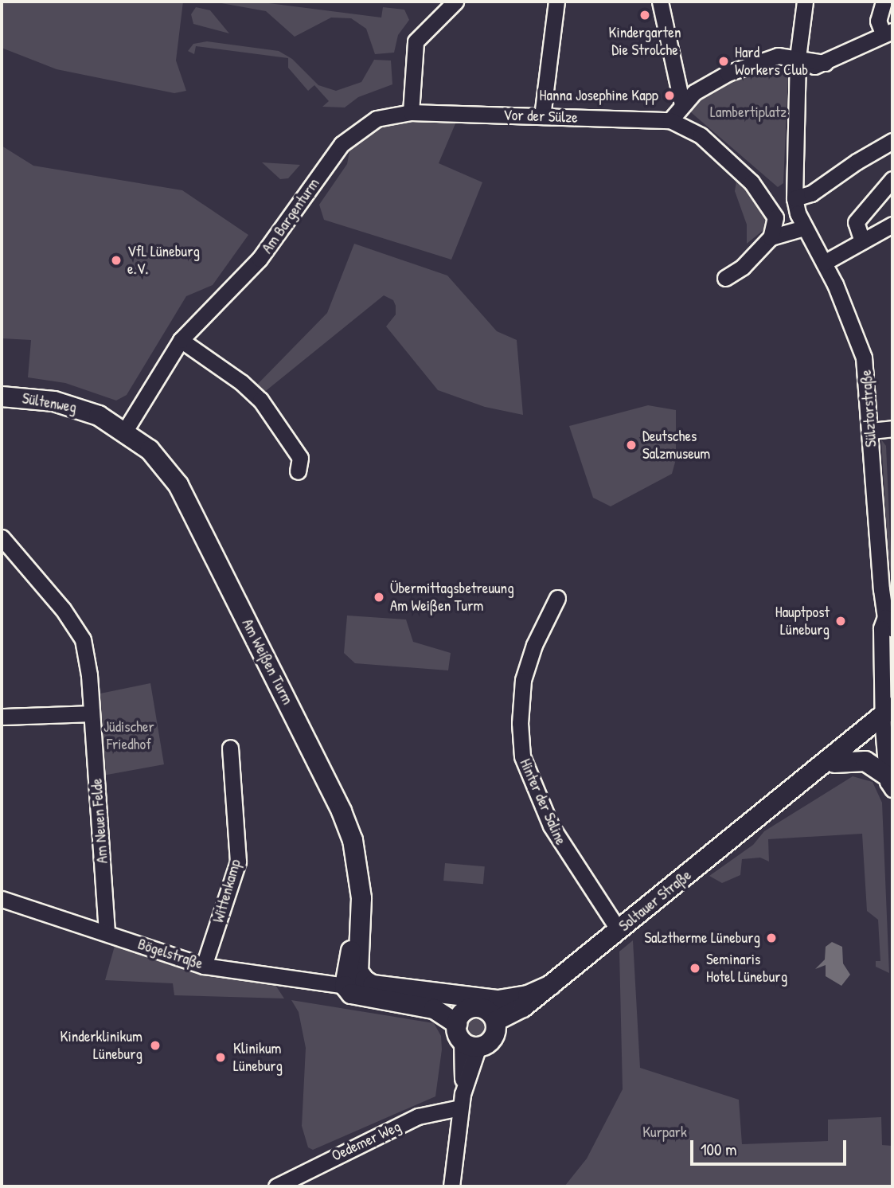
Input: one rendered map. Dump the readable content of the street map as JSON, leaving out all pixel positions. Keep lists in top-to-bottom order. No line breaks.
{"streets":{"main road":["Sültenweg","Am Weißen Turm","Soltauer Straße","Bögelstraße"],"street":["Vor der Sülze","Am Bargenturm","Sülztorstraße","Hinter der Saline","Am Neuen Felde","Wittenkamp","Oedemer Weg"]},"crossings":[["Vor der Sülze","Am Bargenturm"],["Am Bargenturm","Sültenweg"],["Am Bargenturm","Am Weißen Turm"],["Sültenweg","Am Weißen Turm"],["Sülztorstraße","Soltauer Straße"],["Am Weißen Turm","Bögelstraße"],["Hinter der Saline","Soltauer Straße"],["Am Neuen Felde","Bögelstraße"],["Wittenkamp","Bögelstraße"],["Soltauer Straße","Bögelstraße"]],"parks":["Lambertiplatz","Jüdischer Friedhof","Kurpark"],"places":["Kindergarten Die Strolche","Hard Workers Club","Hanna Josephine Kapp","VfL Lüneburg e.V.","Deutsches Salzmuseum","Übermittagsbetreuung Am Weißen Turm","Hauptpost Lüneburg","Salztherme Lüneburg","Seminaris Hotel Lüneburg","Kinderklinikum Lüneburg","Klinikum Lüneburg"],"scale_bar":"100 m"}
